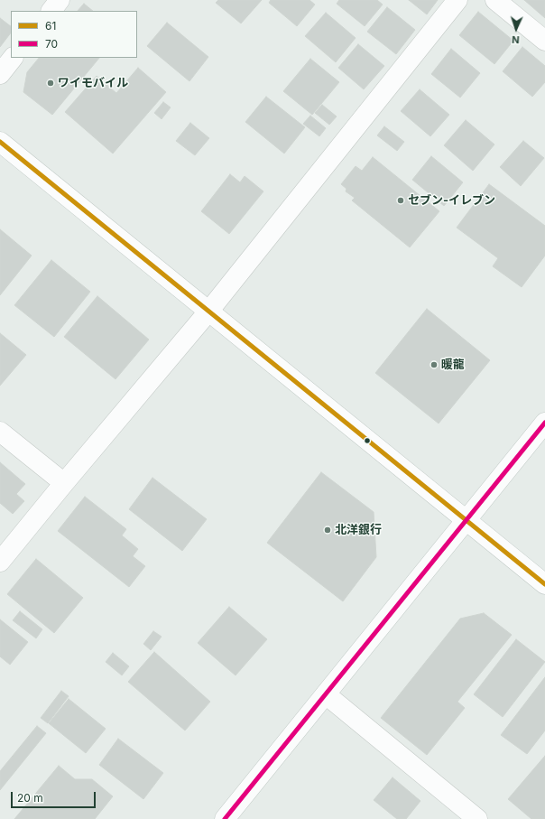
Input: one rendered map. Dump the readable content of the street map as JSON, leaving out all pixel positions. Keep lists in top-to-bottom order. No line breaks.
{"places":["ワイモバイル","セブン-イレブン","暖龍","北洋銀行"],"lines":["transit line 61","transit line 70"],"legend":["61","70"],"scale_bar":"20 m","north":"bottom"}
